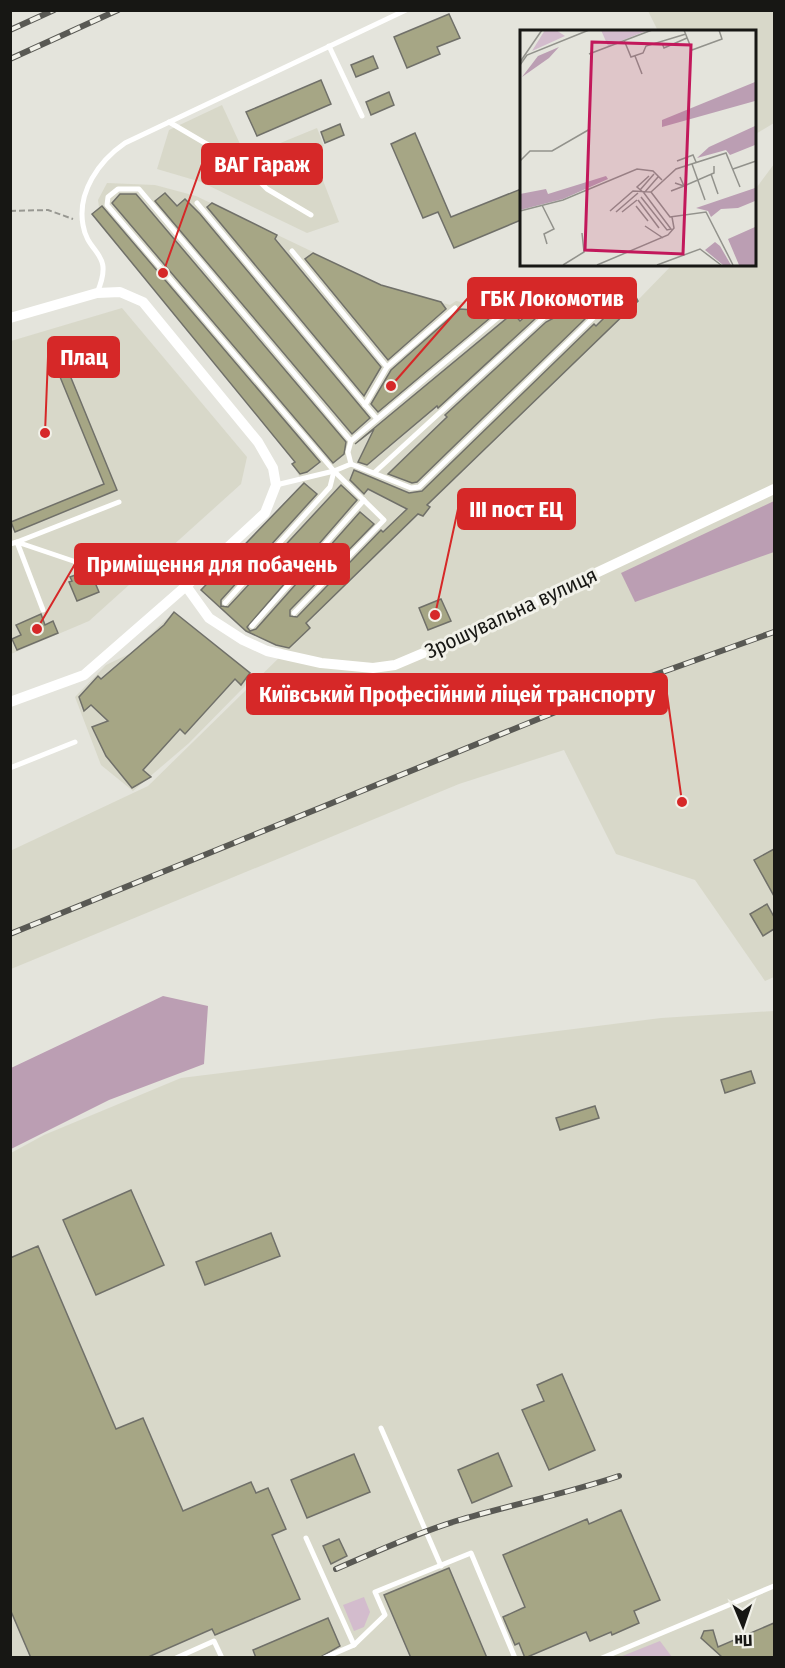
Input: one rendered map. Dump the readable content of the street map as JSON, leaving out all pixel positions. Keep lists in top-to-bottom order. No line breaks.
{"streets":{"street":["Зрошувальна вулиця"]},"places":["ВАГ Гараж","ГБК Локомотив","Плац","III пост ЕЦ","Приміщення для побачень","Київський Професійний ліцей транспорту"],"north":"bottom"}
